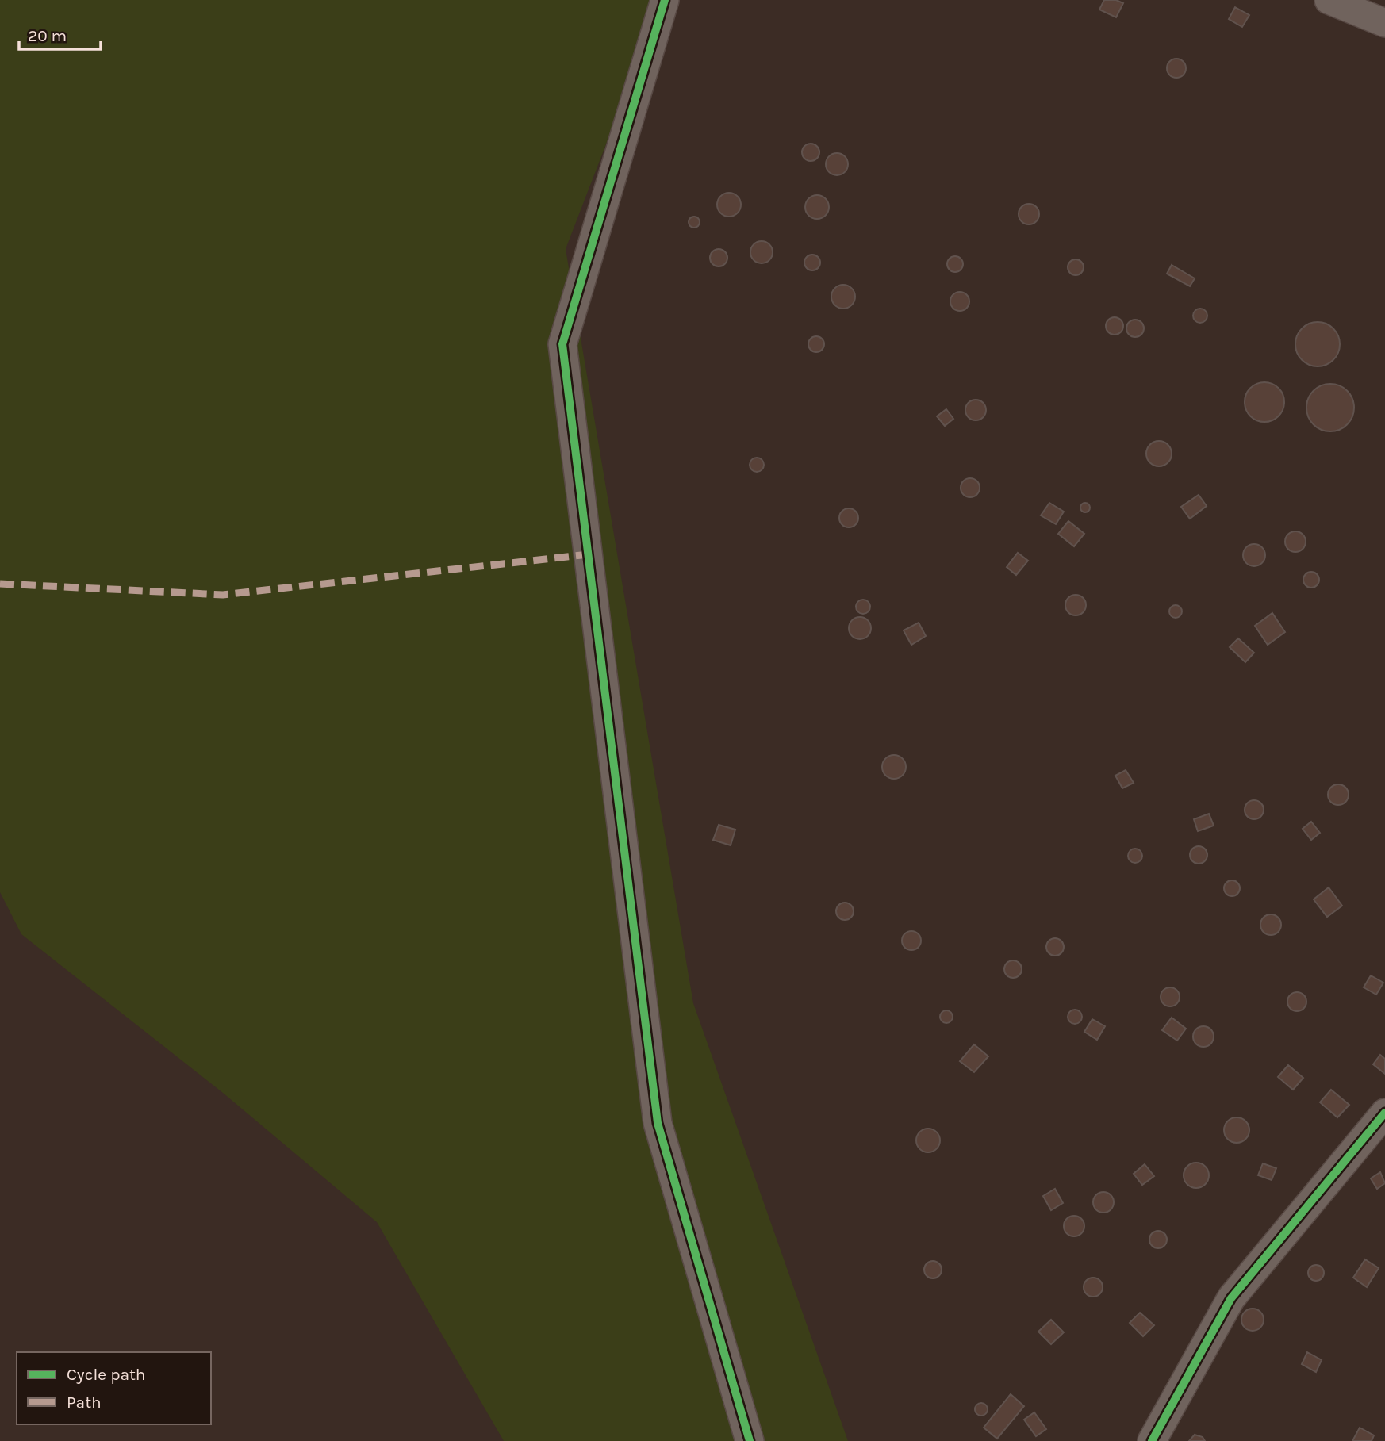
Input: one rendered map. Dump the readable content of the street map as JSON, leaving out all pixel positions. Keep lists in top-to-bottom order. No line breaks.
{"legend":["Cycle path","Path"],"scale_bar":"20 m"}
